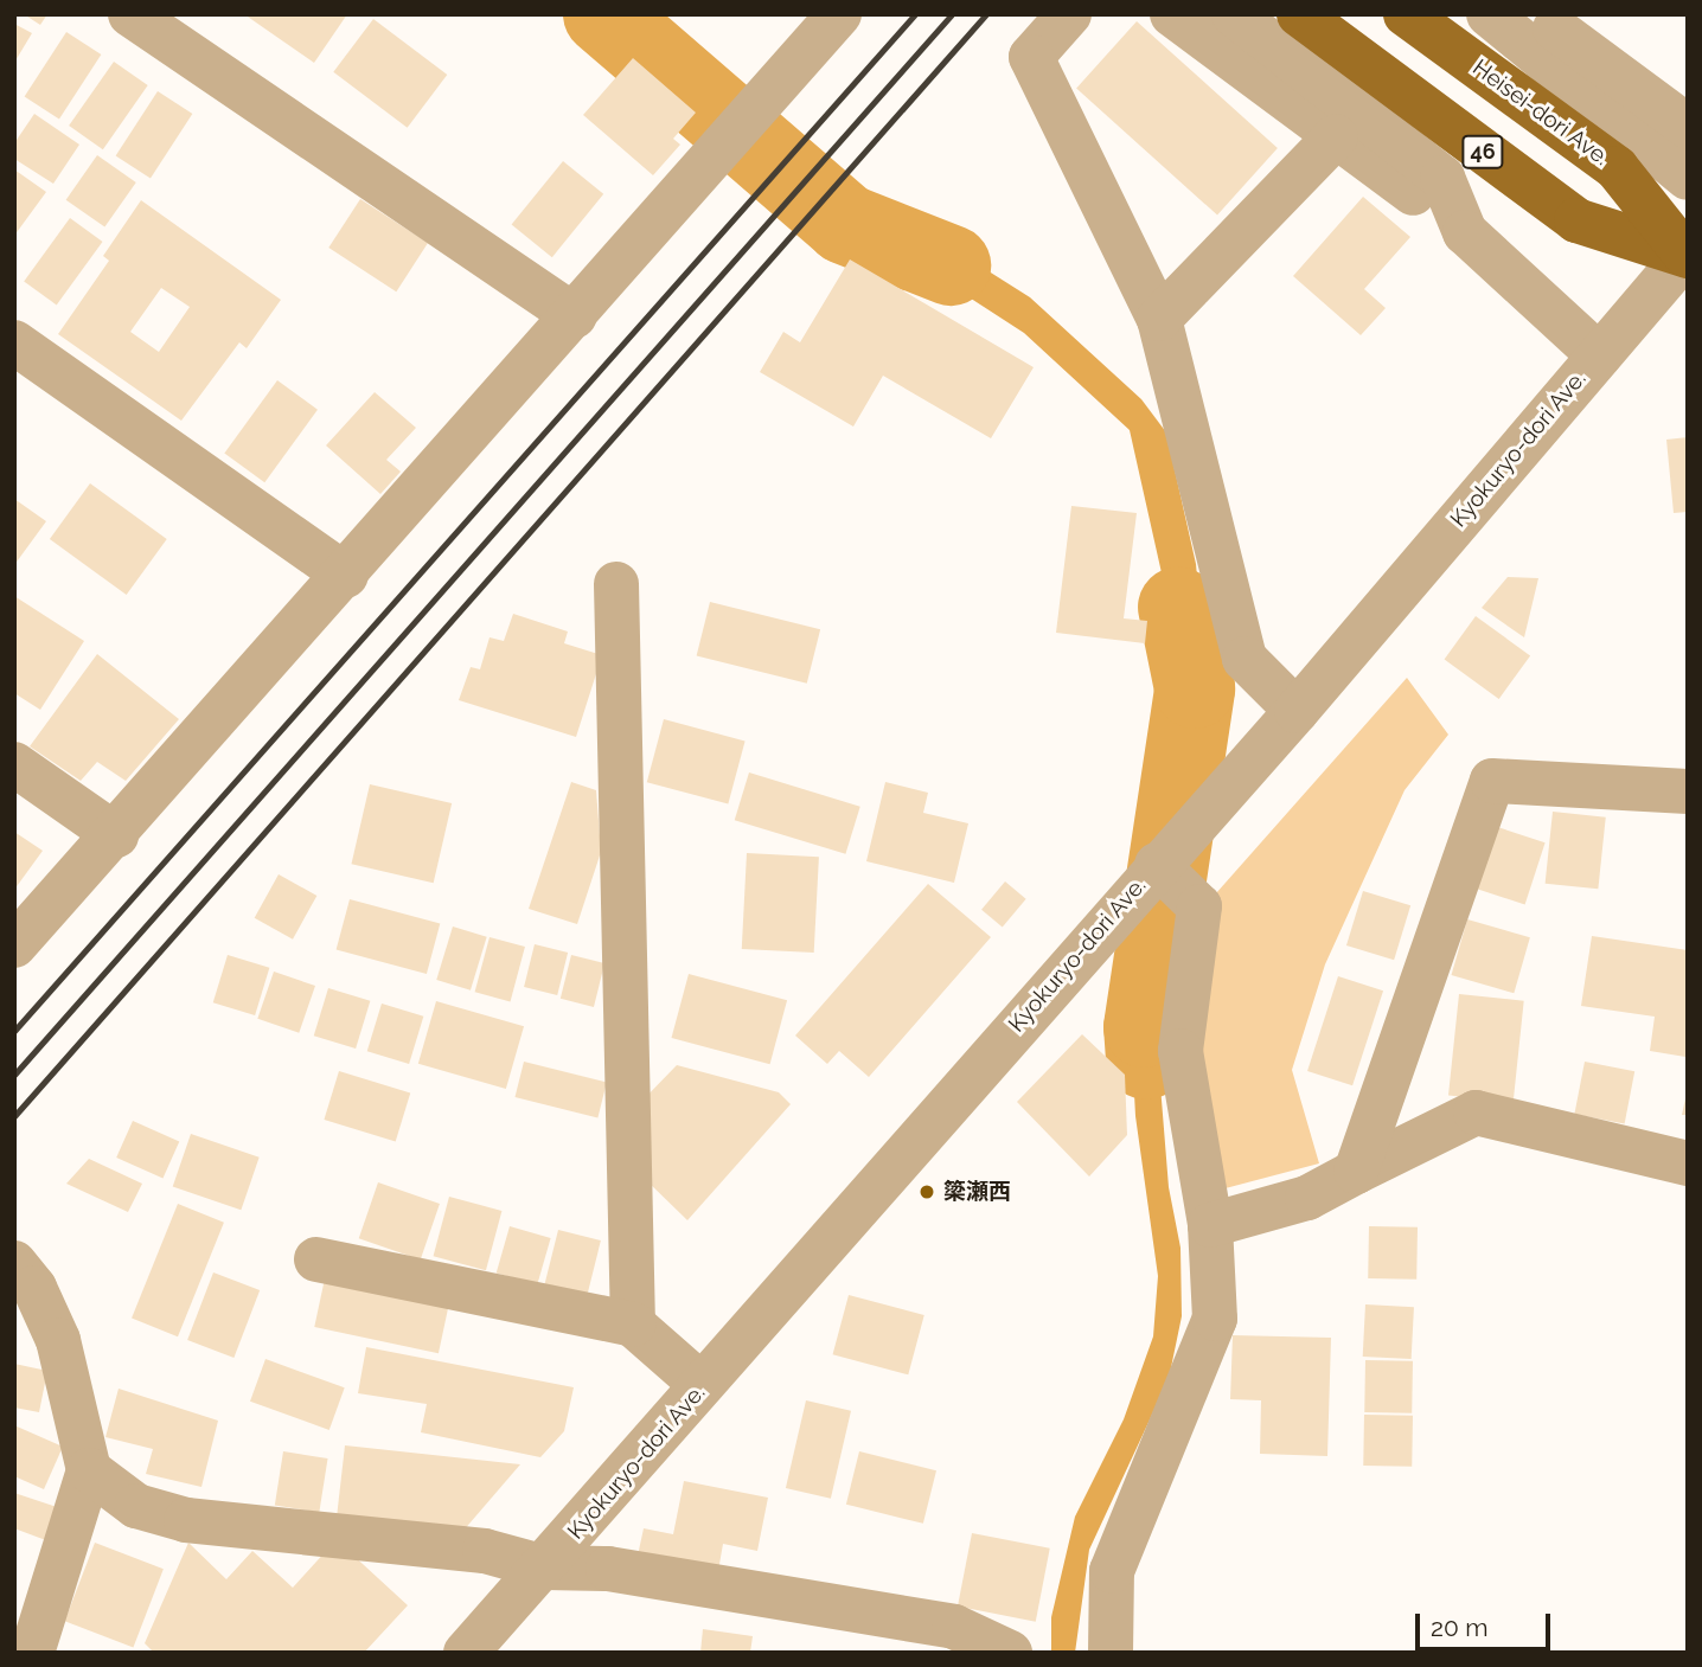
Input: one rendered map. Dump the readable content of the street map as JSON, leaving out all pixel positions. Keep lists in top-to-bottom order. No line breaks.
{"streets":{"main road":["Heisei-dori Ave.","46"],"street":["Kyokuryo-dori Ave."]},"crossings":[["Heisei-dori Ave.","46"],["Heisei-dori Ave.","Kyokuryo-dori Ave."],["46","Kyokuryo-dori Ave."]],"places":["簗瀬西"],"scale_bar":"20 m"}
